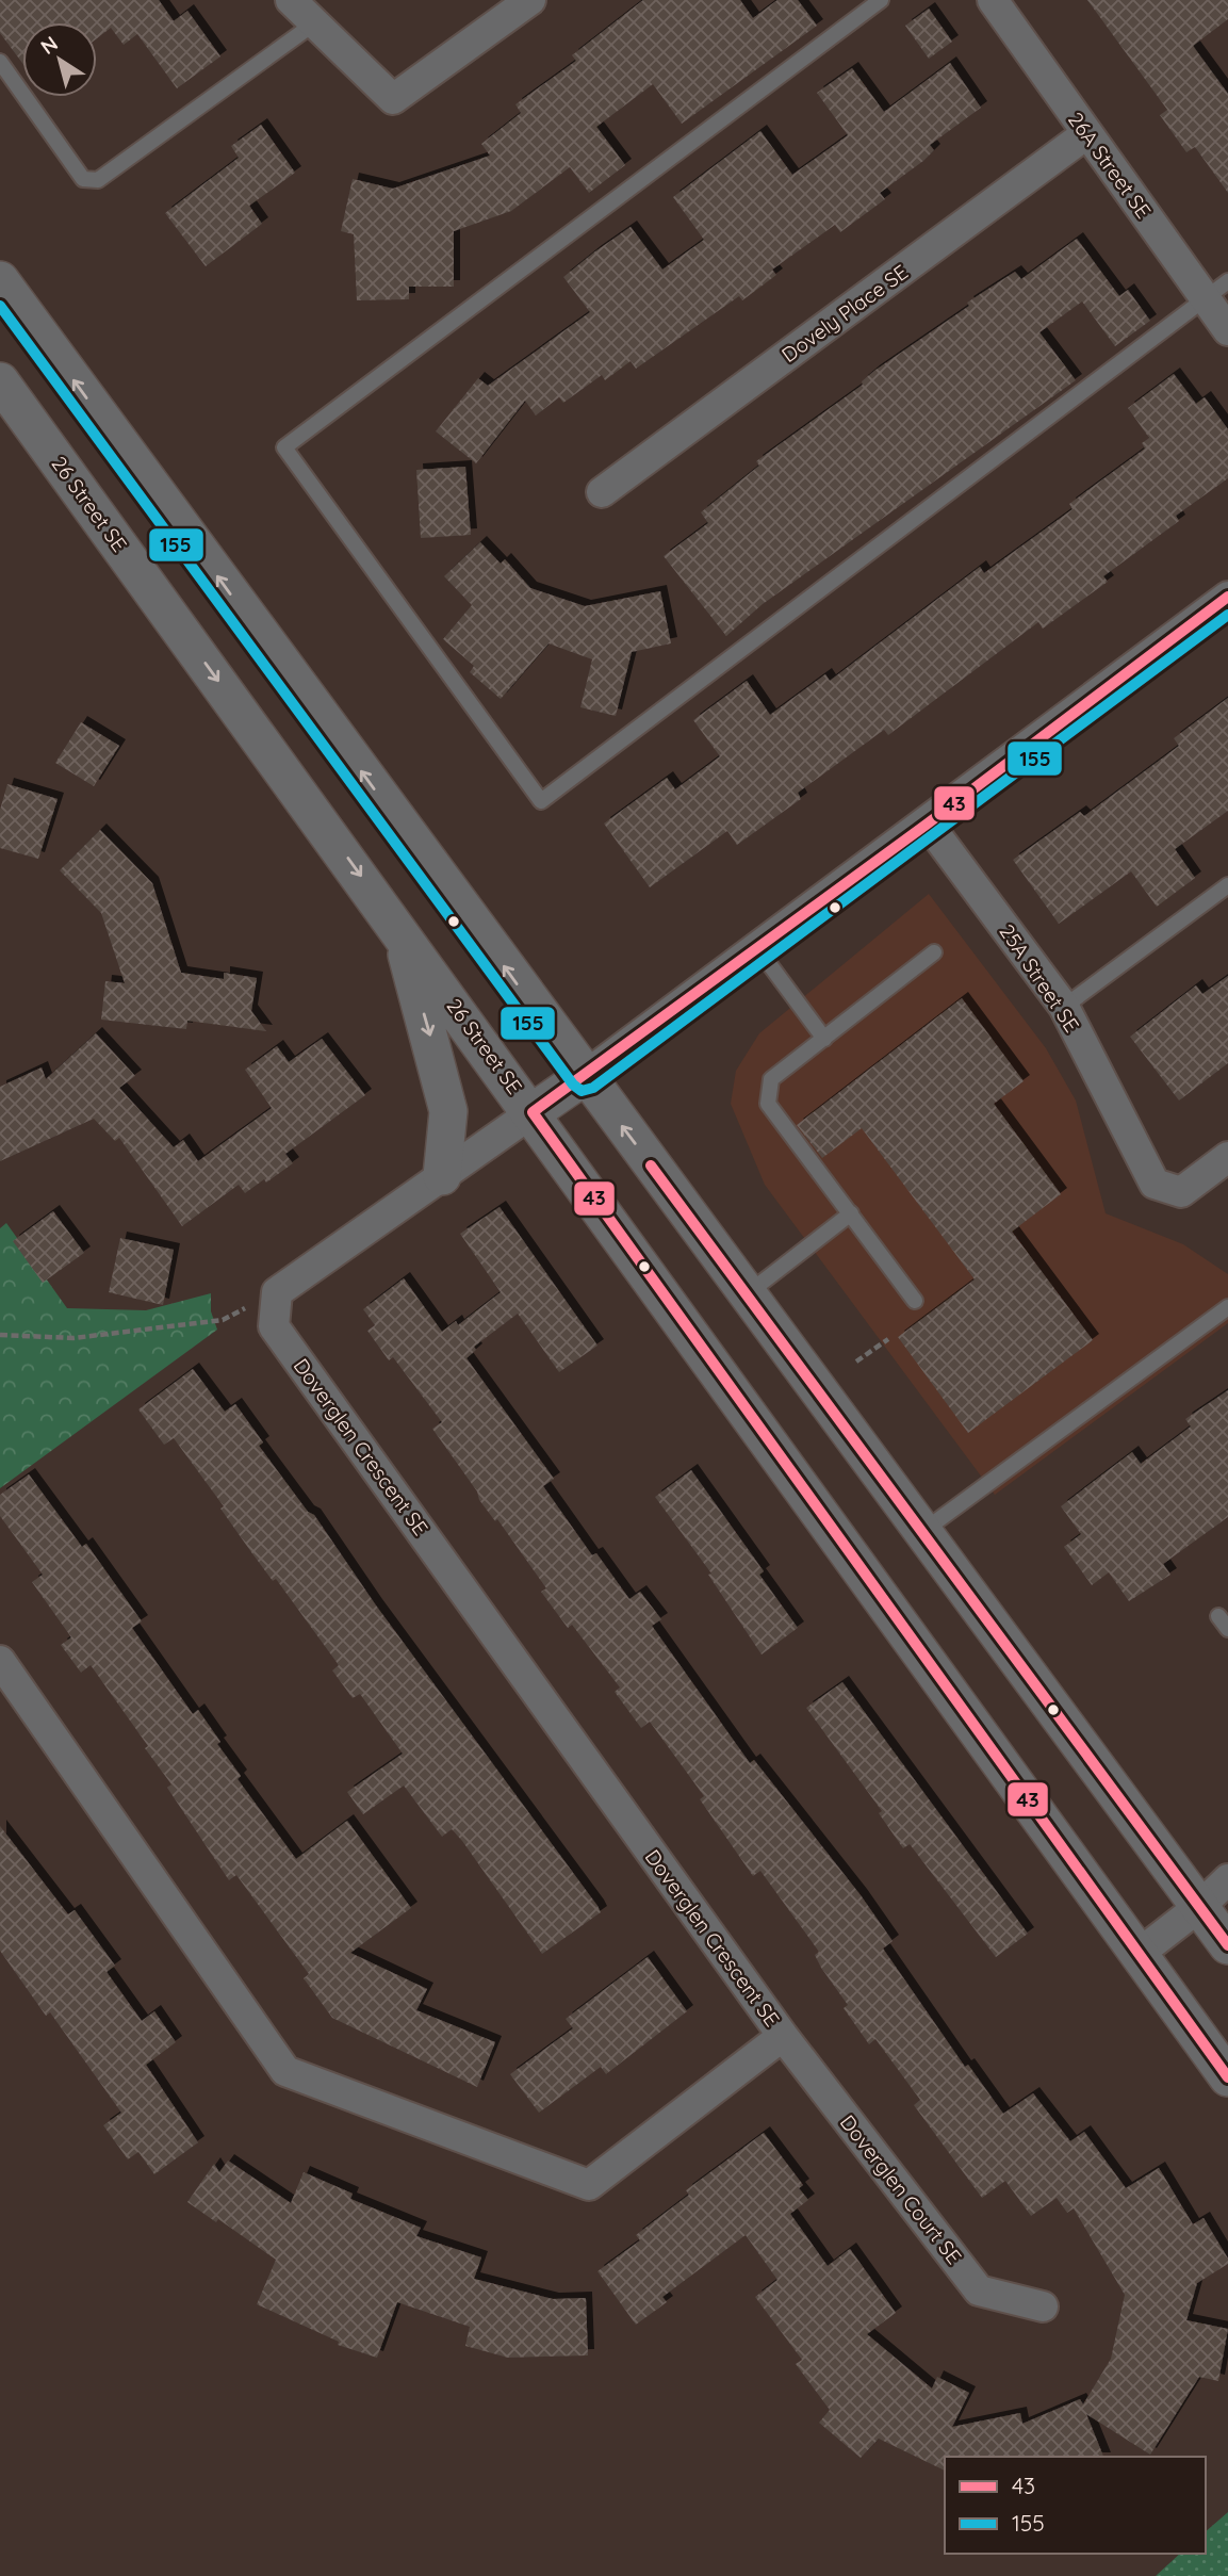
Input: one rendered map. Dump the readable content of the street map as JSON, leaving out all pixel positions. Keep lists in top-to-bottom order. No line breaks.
{"streets":{"street":["26A Street SE","Dovely Place SE","26 Street SE","25A Street SE","Doverglen Crescent SE","Doverglen Court SE"]},"crossings":[["26A Street SE","Dovely Place SE"],["Doverglen Crescent SE","Doverglen Court SE"]],"lines":["transit line 155","transit line 43"],"legend":["43","155"],"north":"top left"}
